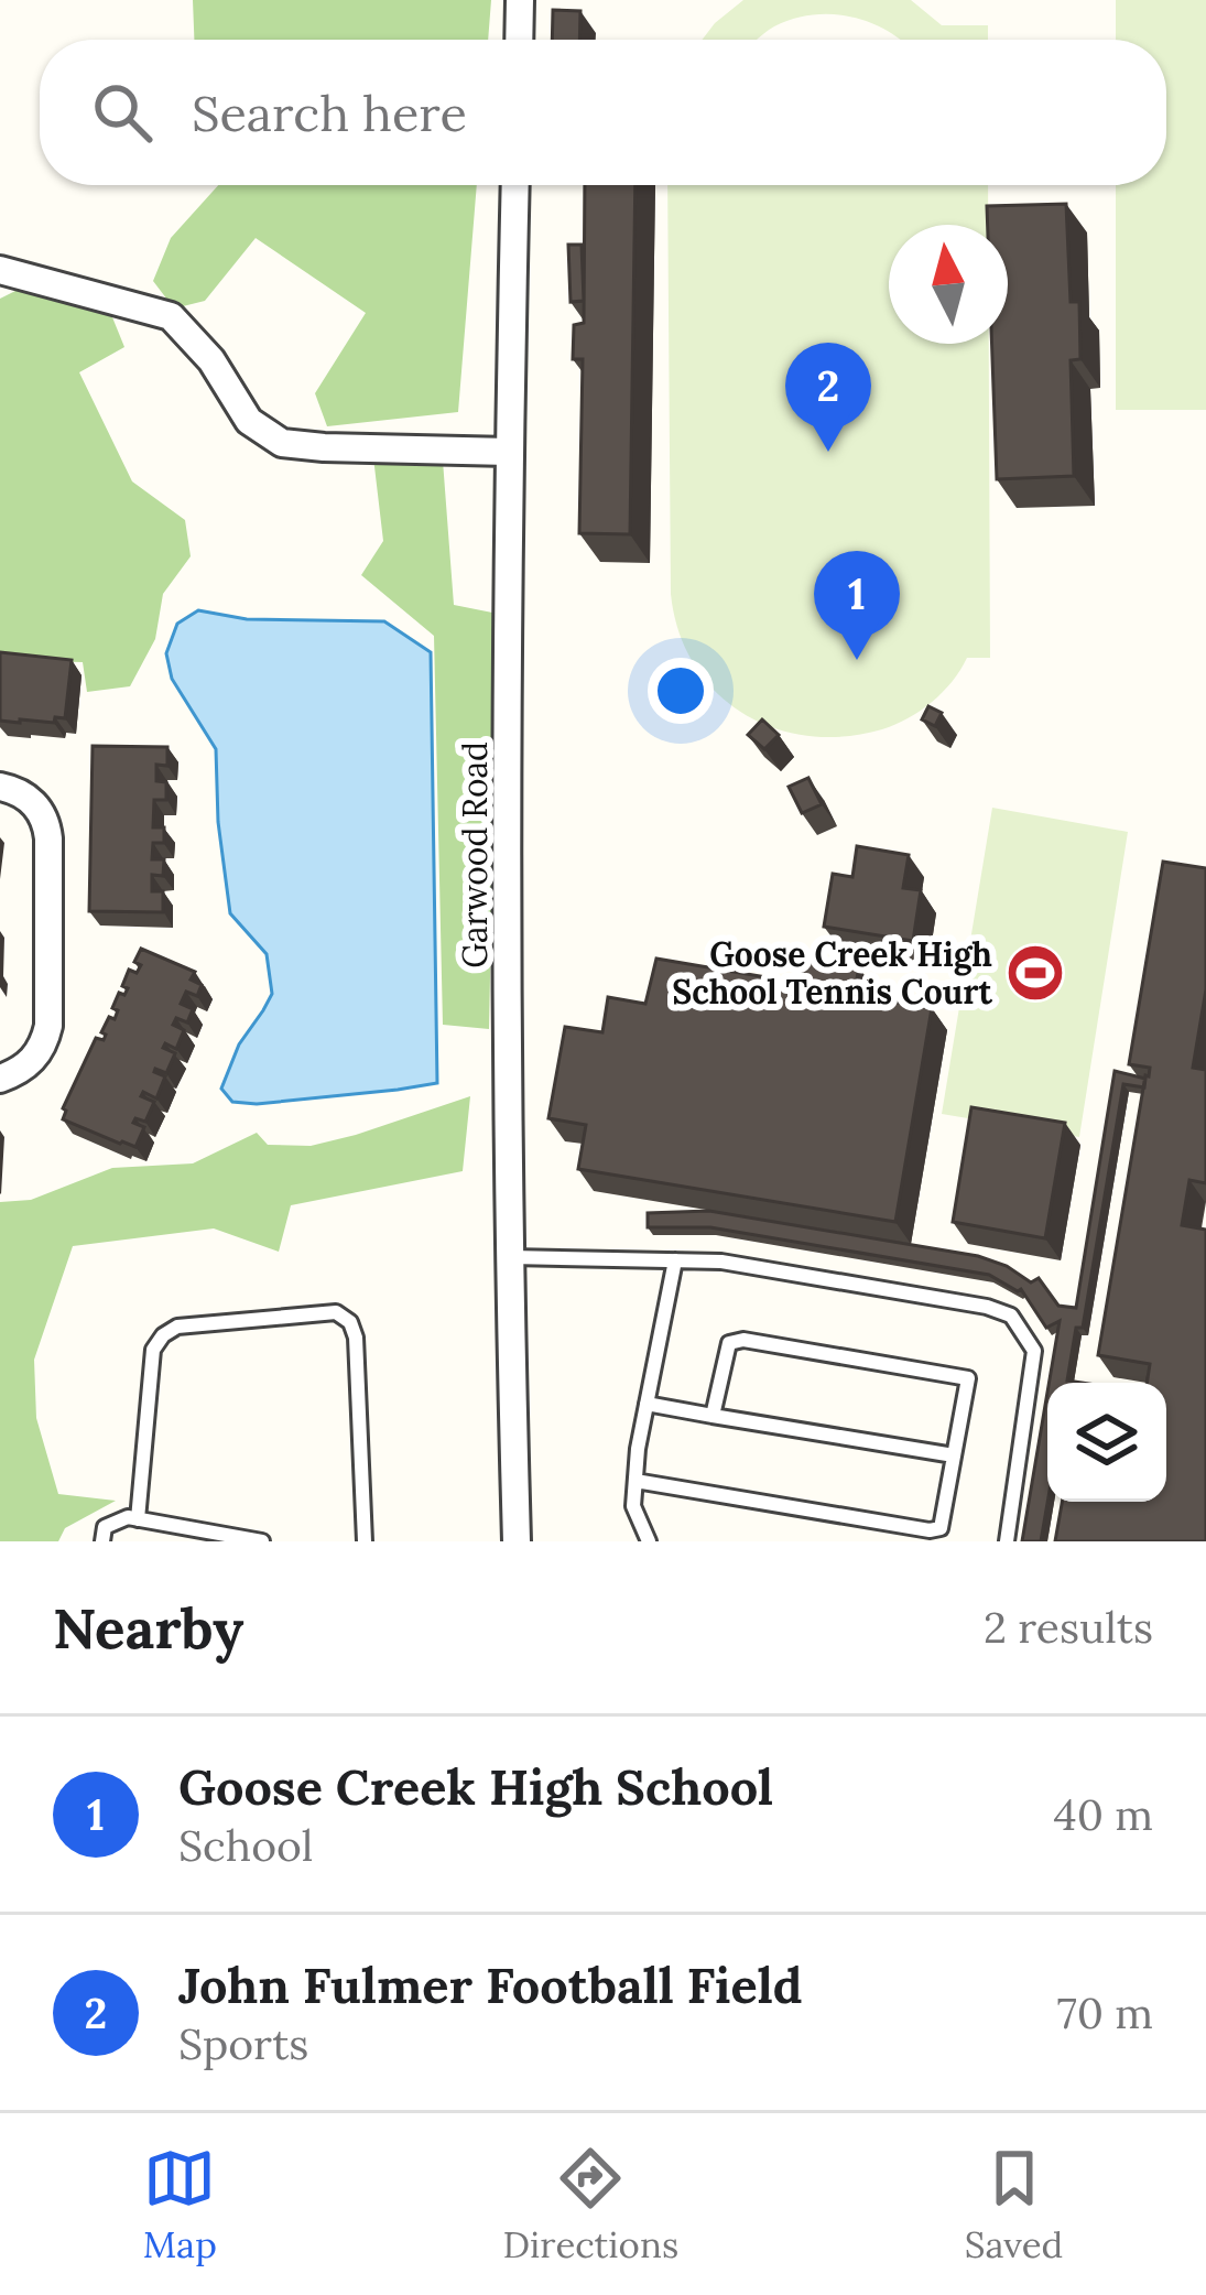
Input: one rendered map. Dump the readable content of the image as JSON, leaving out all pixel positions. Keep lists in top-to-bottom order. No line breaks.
{"streets":{"street":["Garwood Road"]},"places":{"sports":["Goose Creek High School Tennis Court"]},"north":"top","page":{"search":"Search here","pins":["2","1"],"heading":["Nearby","2 results"],"list":[{"mark":"1","name":"Goose Creek High School","note":"School","value":"40 m"},{"mark":"2","name":"John Fulmer Football Field","note":"Sports","value":"70 m"}],"nav":["Map","Directions","Saved"]}}
